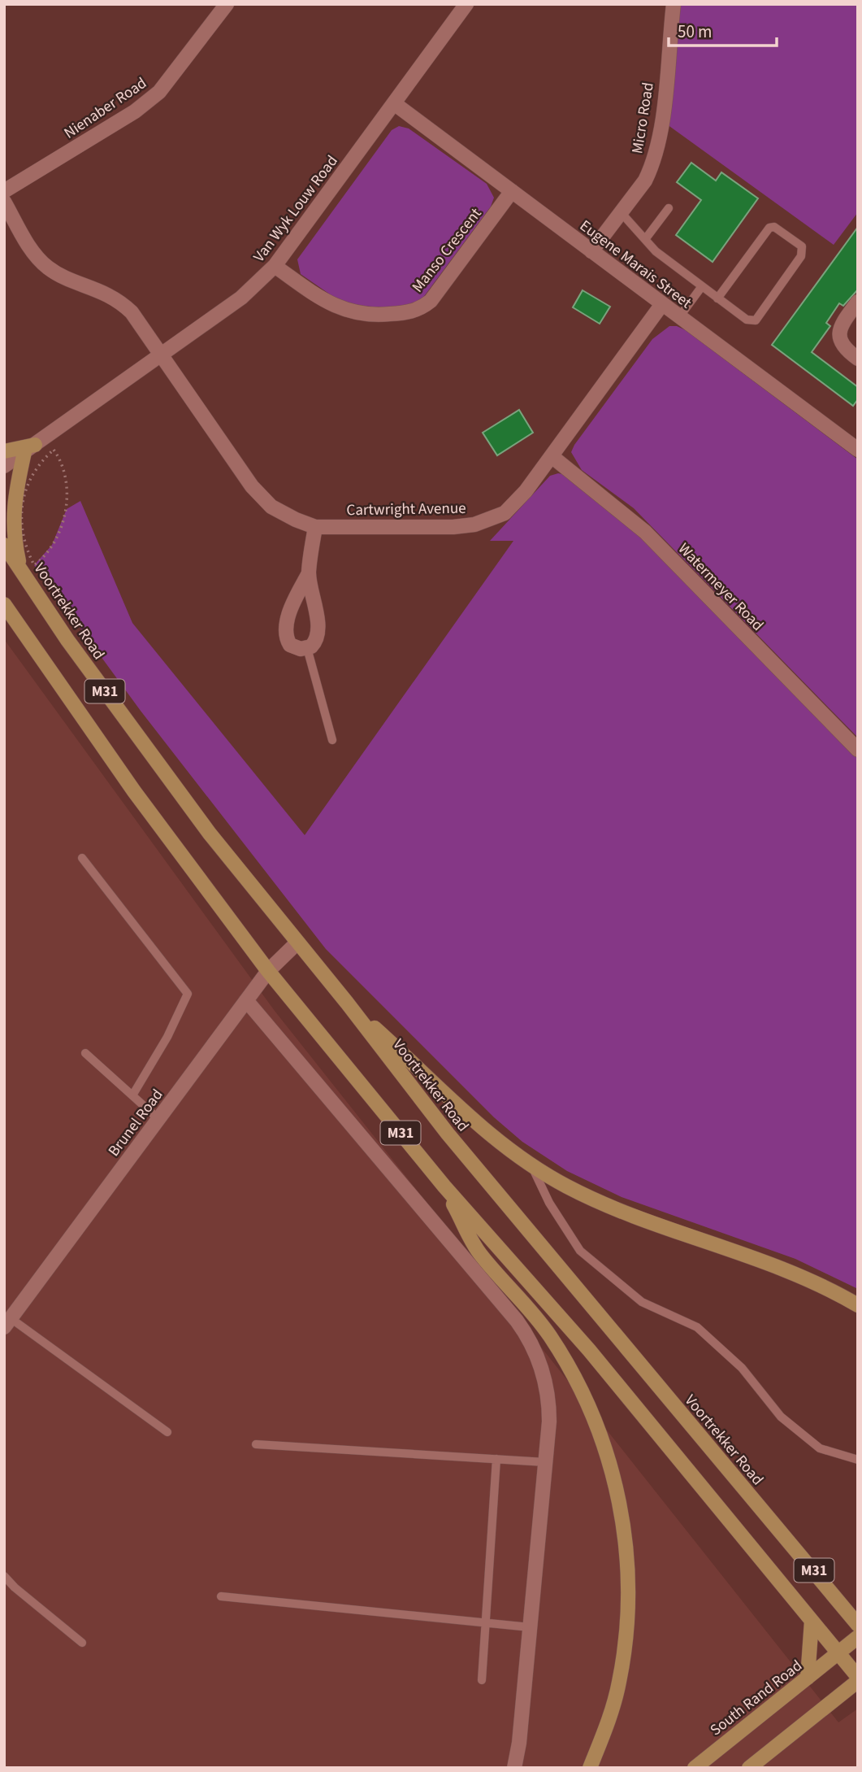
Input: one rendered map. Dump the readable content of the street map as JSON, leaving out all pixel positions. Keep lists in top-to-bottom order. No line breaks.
{"streets":{"main road":["Voortrekker Road","M31","South Rand Road"],"street":["Nienaber Road","Micro Road","Van Wyk Louw Road","Manso Crescent","Eugene Marais Street","Cartwright Avenue","Watermeyer Road","Brunel Road"]},"crossings":[["Micro Road","Eugene Marais Street"],["Van Wyk Louw Road","Manso Crescent"],["Van Wyk Louw Road","Eugene Marais Street"],["Van Wyk Louw Road","Cartwright Avenue"],["Manso Crescent","Eugene Marais Street"],["Eugene Marais Street","Cartwright Avenue"],["Cartwright Avenue","Watermeyer Road"],["Voortrekker Road","Brunel Road"],["M31","Brunel Road"],["M31","South Rand Road"]],"scale_bar":"50 m"}
